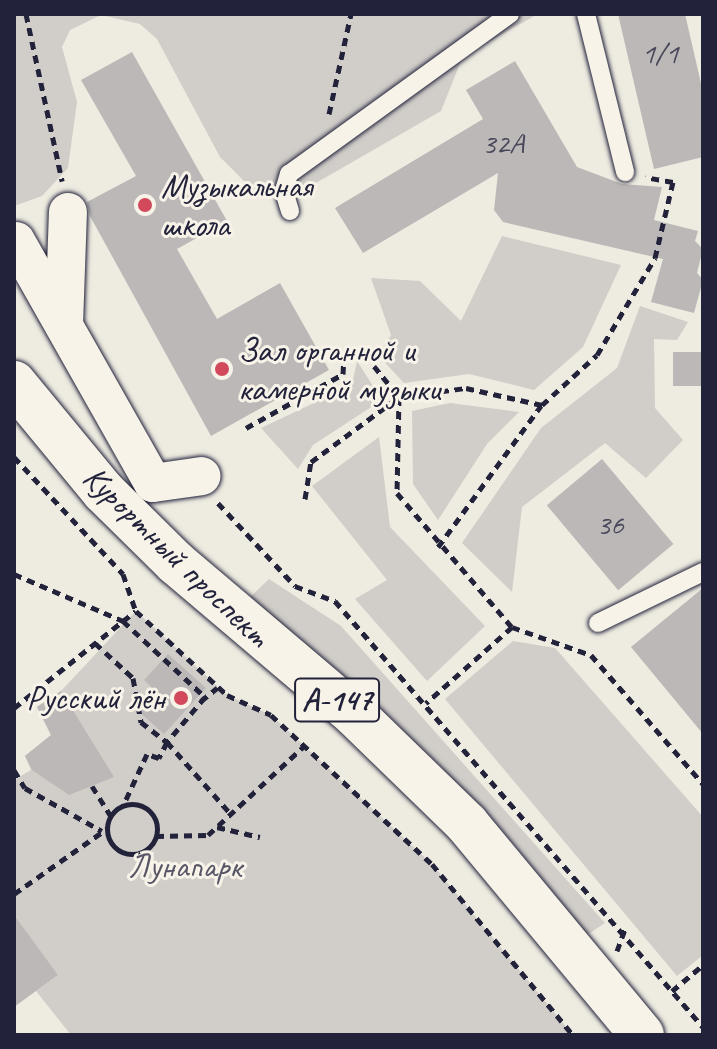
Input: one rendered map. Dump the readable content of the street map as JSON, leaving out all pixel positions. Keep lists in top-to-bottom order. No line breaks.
{"streets":{"main road":["Курортный проспект","А-147"]},"parks":["Лунапарк"],"places":["Музыкальная школа","Зал органной и камерной музыки","Русский лён"],"house_numbers":["1/1","32А","36"]}
